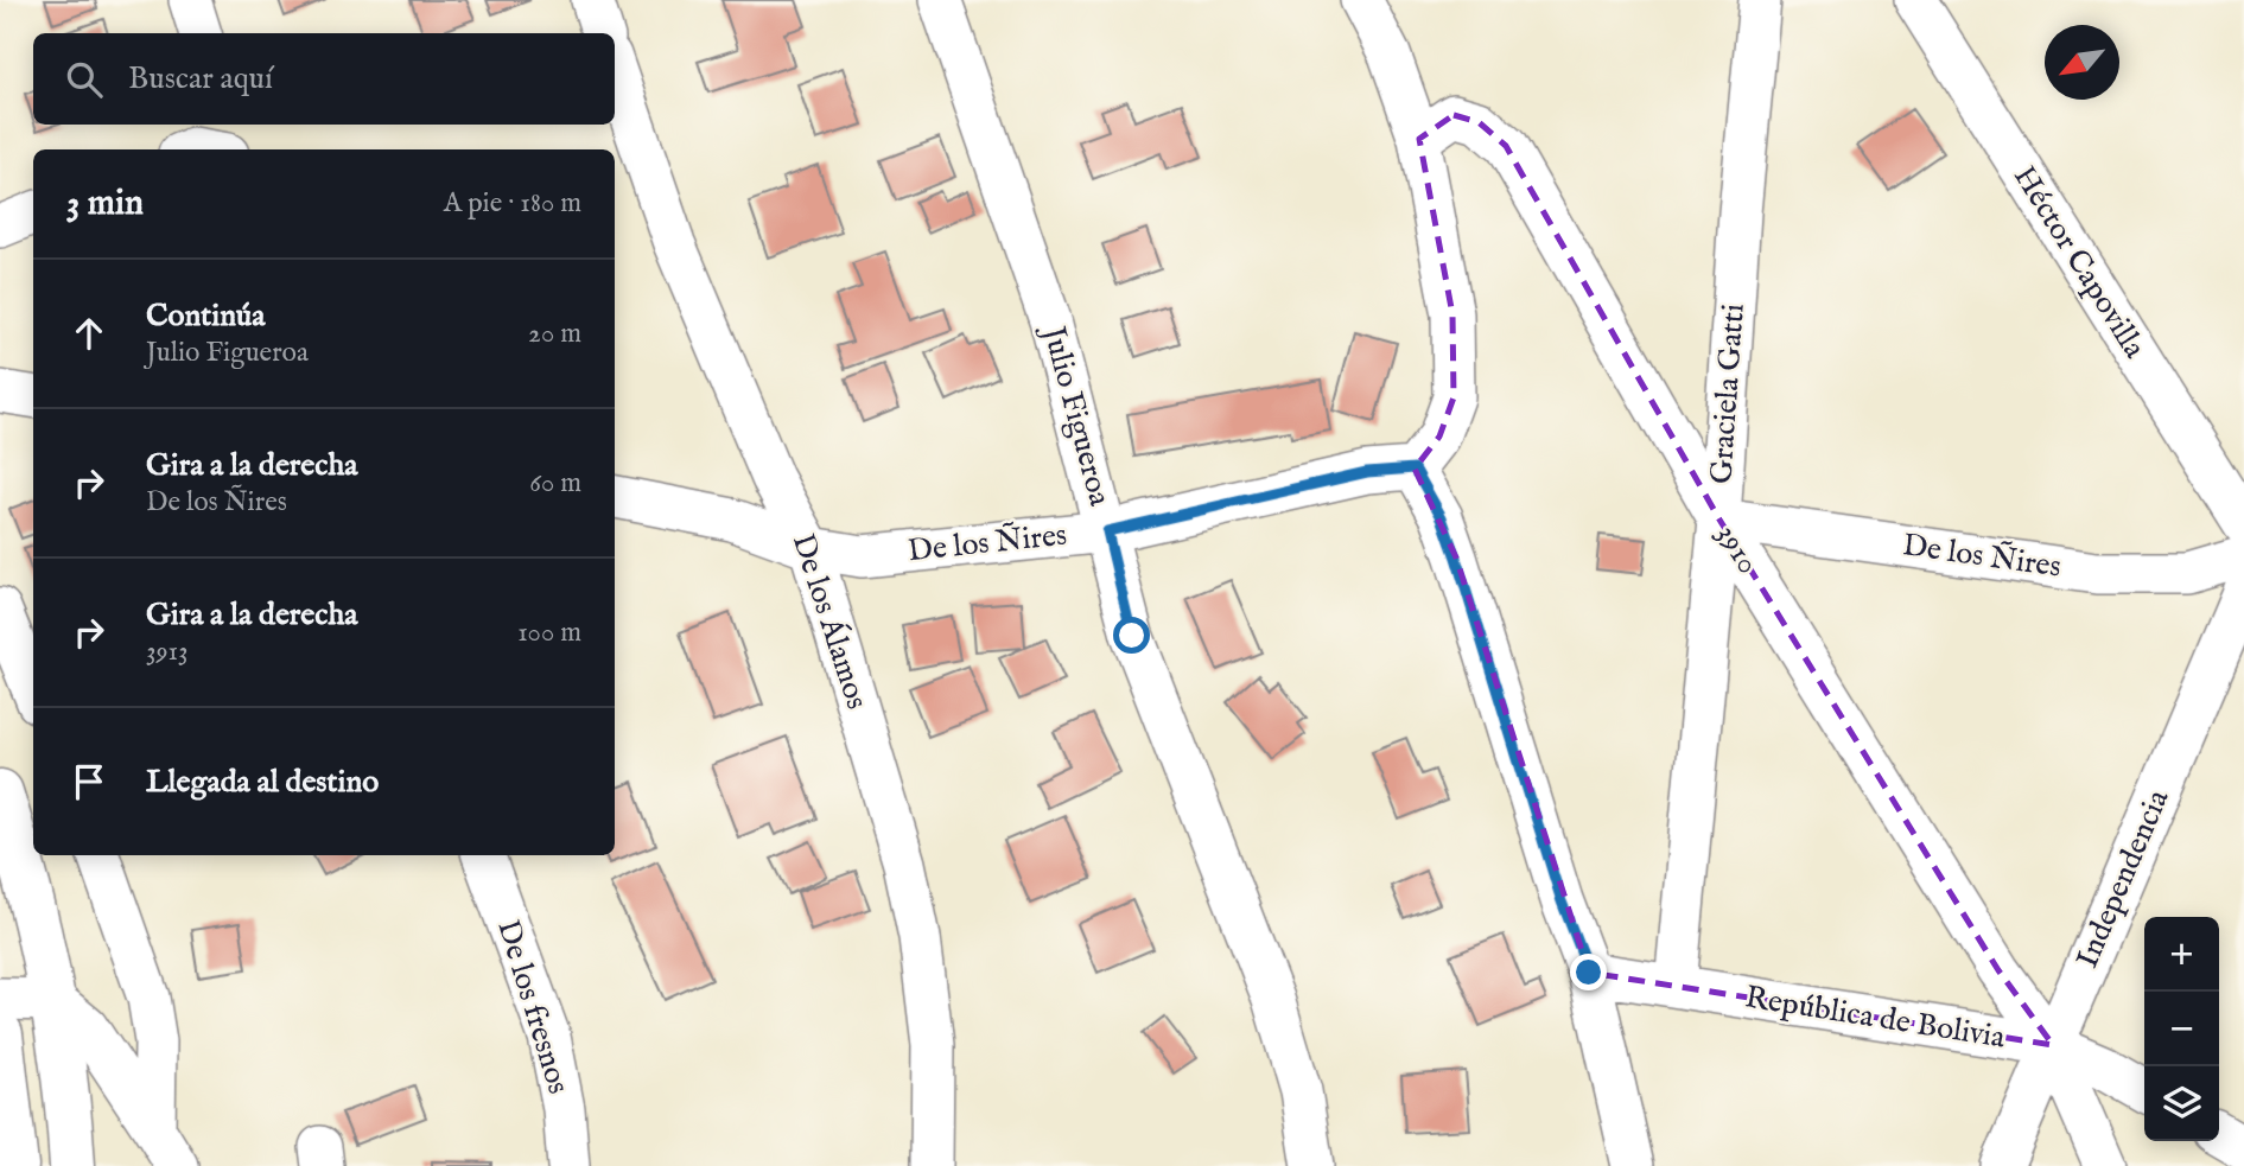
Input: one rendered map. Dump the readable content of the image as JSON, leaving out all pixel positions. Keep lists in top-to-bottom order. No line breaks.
{"streets":{"street":["Héctor Capovilla","Graciela Gatti","Julio Figueroa","De los Ñires","3910","De los Álamos","Independencia","De los fresnos","República de Bolivia"]},"crossings":[["Graciela Gatti","De los Ñires"],["Graciela Gatti","3910"],["Graciela Gatti","República de Bolivia"],["Julio Figueroa","De los Ñires"],["De los Ñires","3910"],["De los Ñires","De los Álamos"],["3910","Independencia"],["3910","República de Bolivia"],["Independencia","República de Bolivia"]],"north":"bottom left","page":{"search":"Buscar aquí","heading":["3 min","A pie · 180 m"],"list":[["Continúa","Julio Figueroa","20 m"],["Gira a la derecha","De los Ñires","60 m"],["Gira a la derecha","3913","100 m"],"Llegada al destino"],"map_buttons":["+","−"]}}
